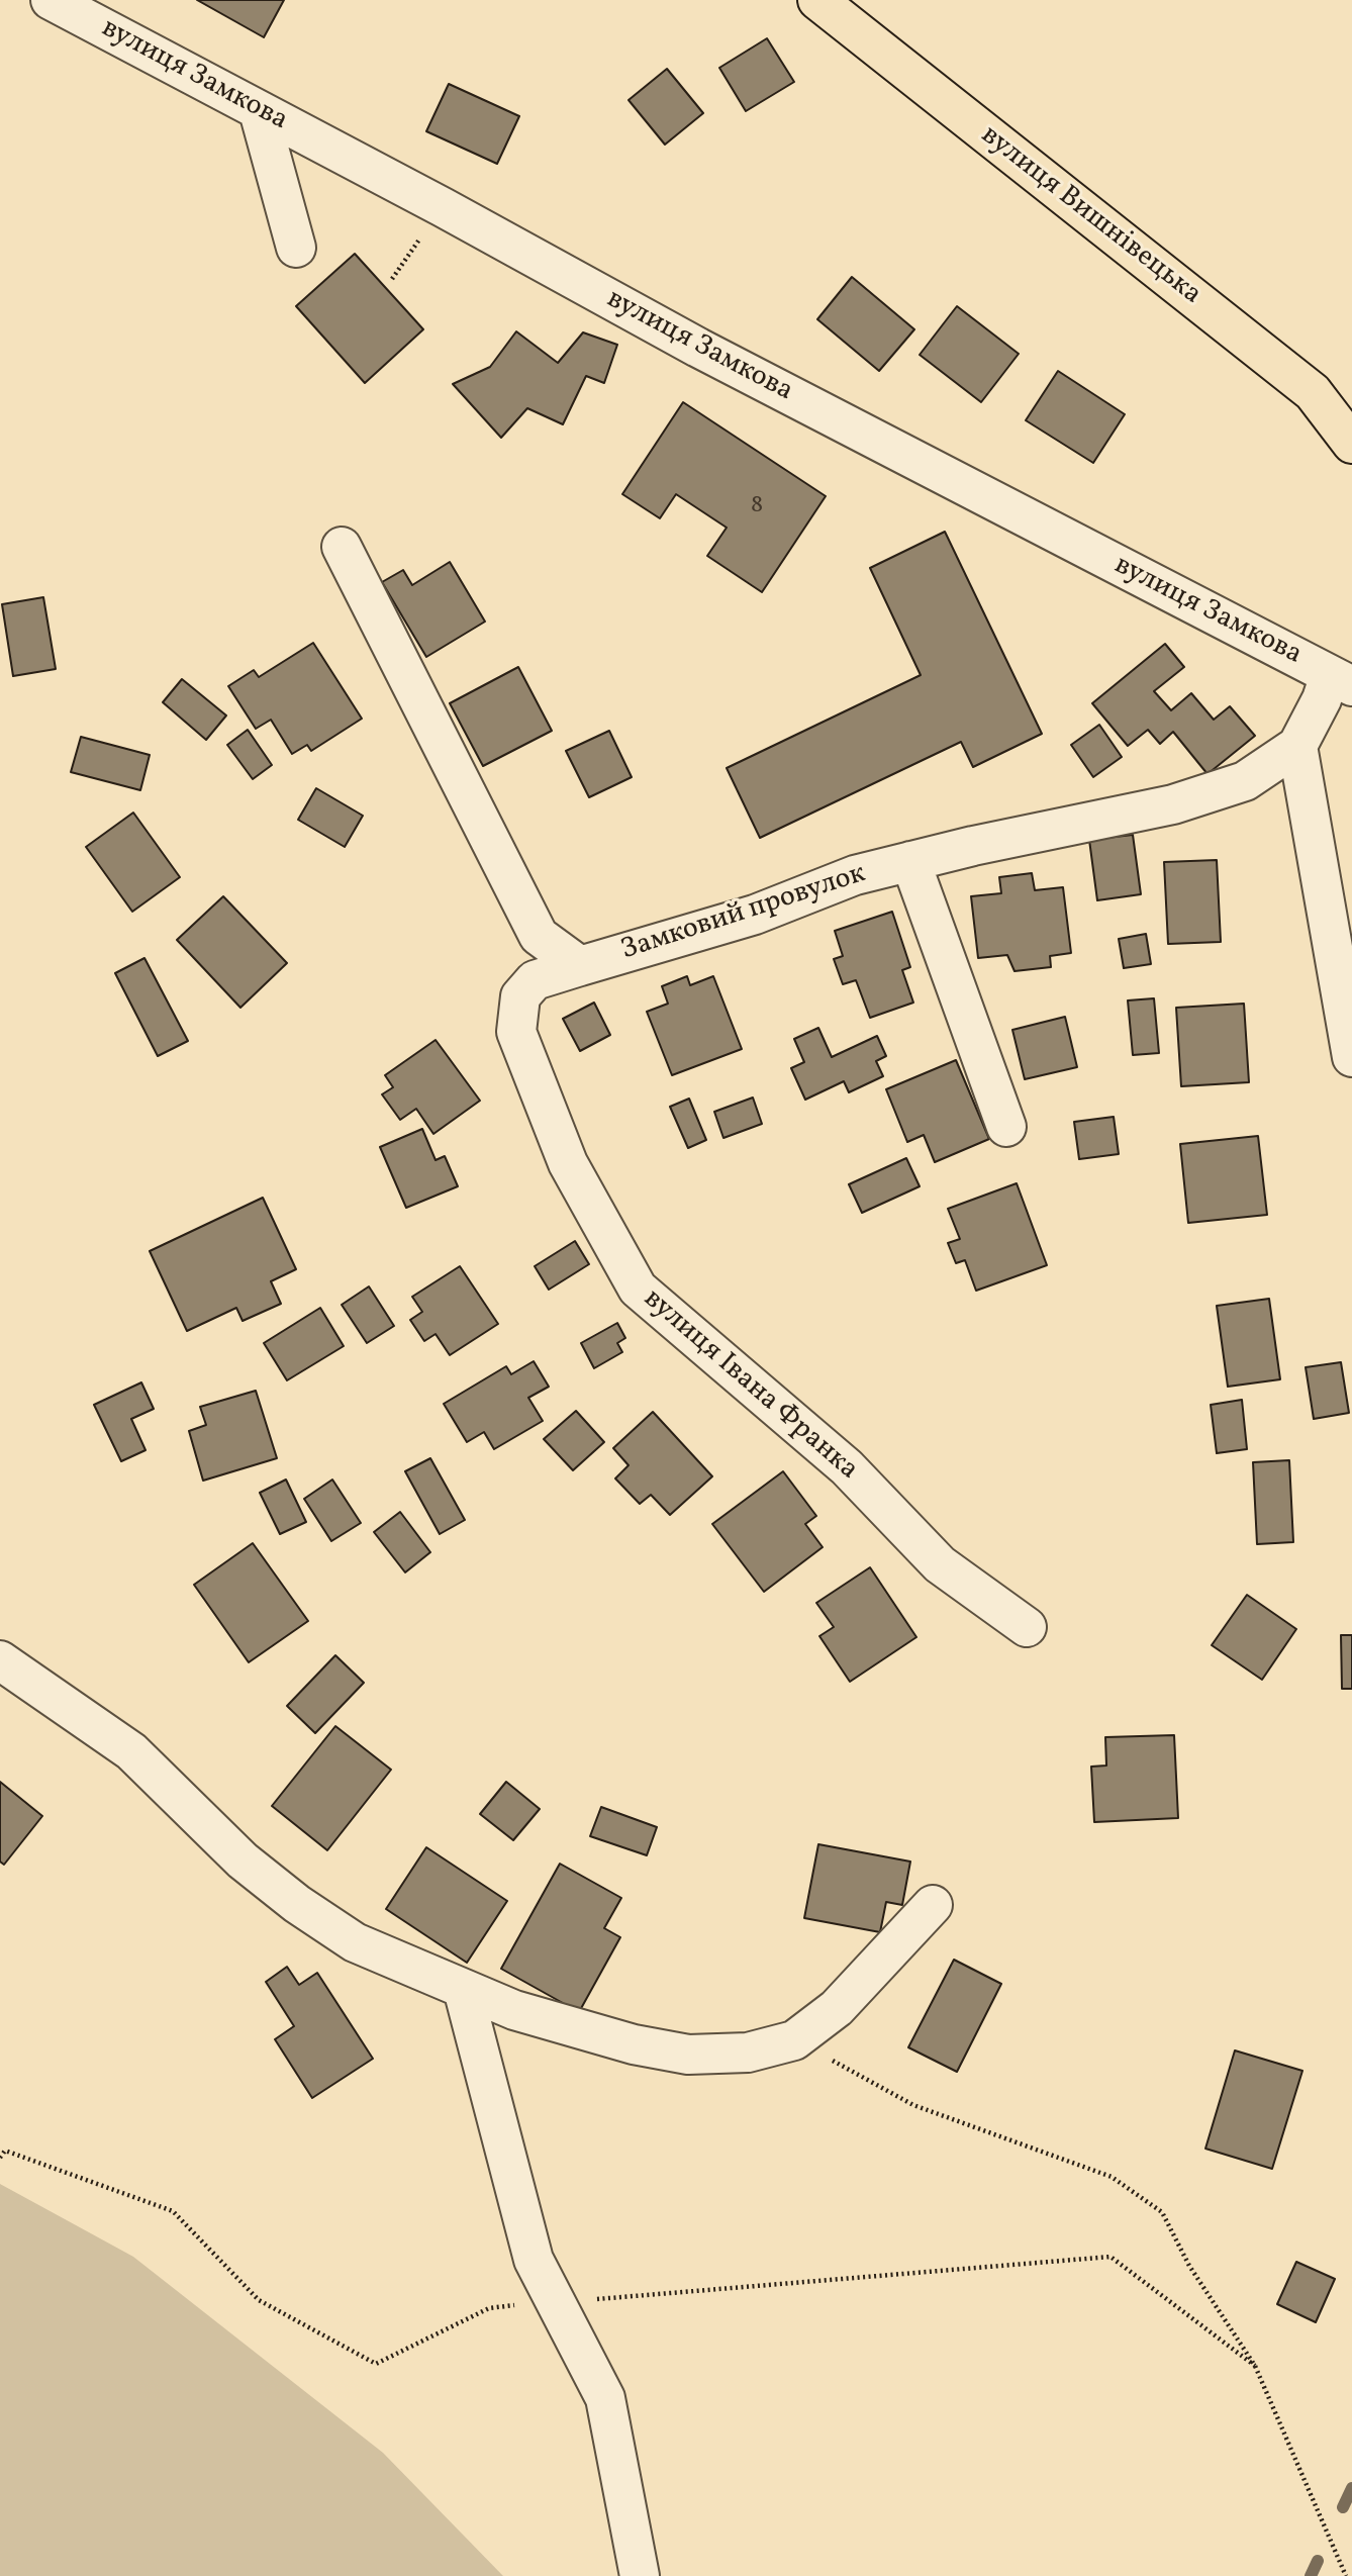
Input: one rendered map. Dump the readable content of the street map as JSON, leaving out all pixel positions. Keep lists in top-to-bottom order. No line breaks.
{"streets":{"main road":["вулиця Вишнівецька"],"street":["вулиця Замкова","Замковий провулок","вулиця Івана Франка"]},"crossings":[["вулиця Замкова","Замковий провулок"],["Замковий провулок","вулиця Івана Франка"]],"house_numbers":["8"]}
